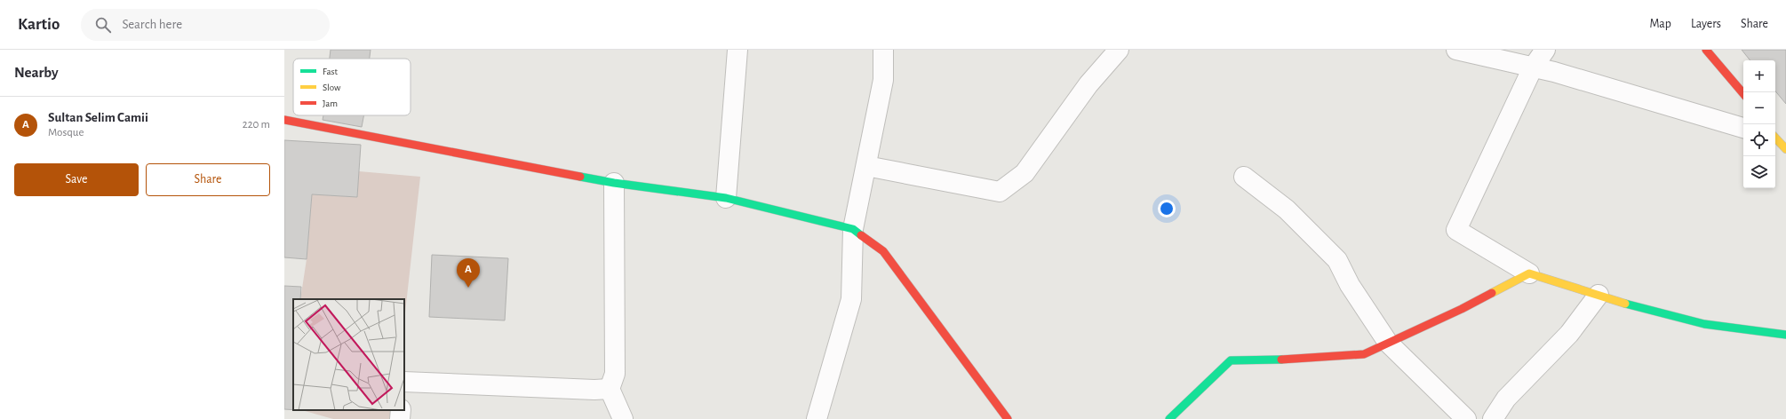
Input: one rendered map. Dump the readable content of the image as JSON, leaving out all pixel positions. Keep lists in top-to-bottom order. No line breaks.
{"legend":["Fast","Slow","Jam"],"page":{"header":"Kartio","search":"Search here","nav":["Map","Layers","Share"],"heading":"Nearby","map_buttons":["+","−"],"list":[{"mark":"A","name":"Sultan Selim Camii","note":"Mosque","value":"220 m"}],"buttons":["Save","Share"],"pins":"A"}}
